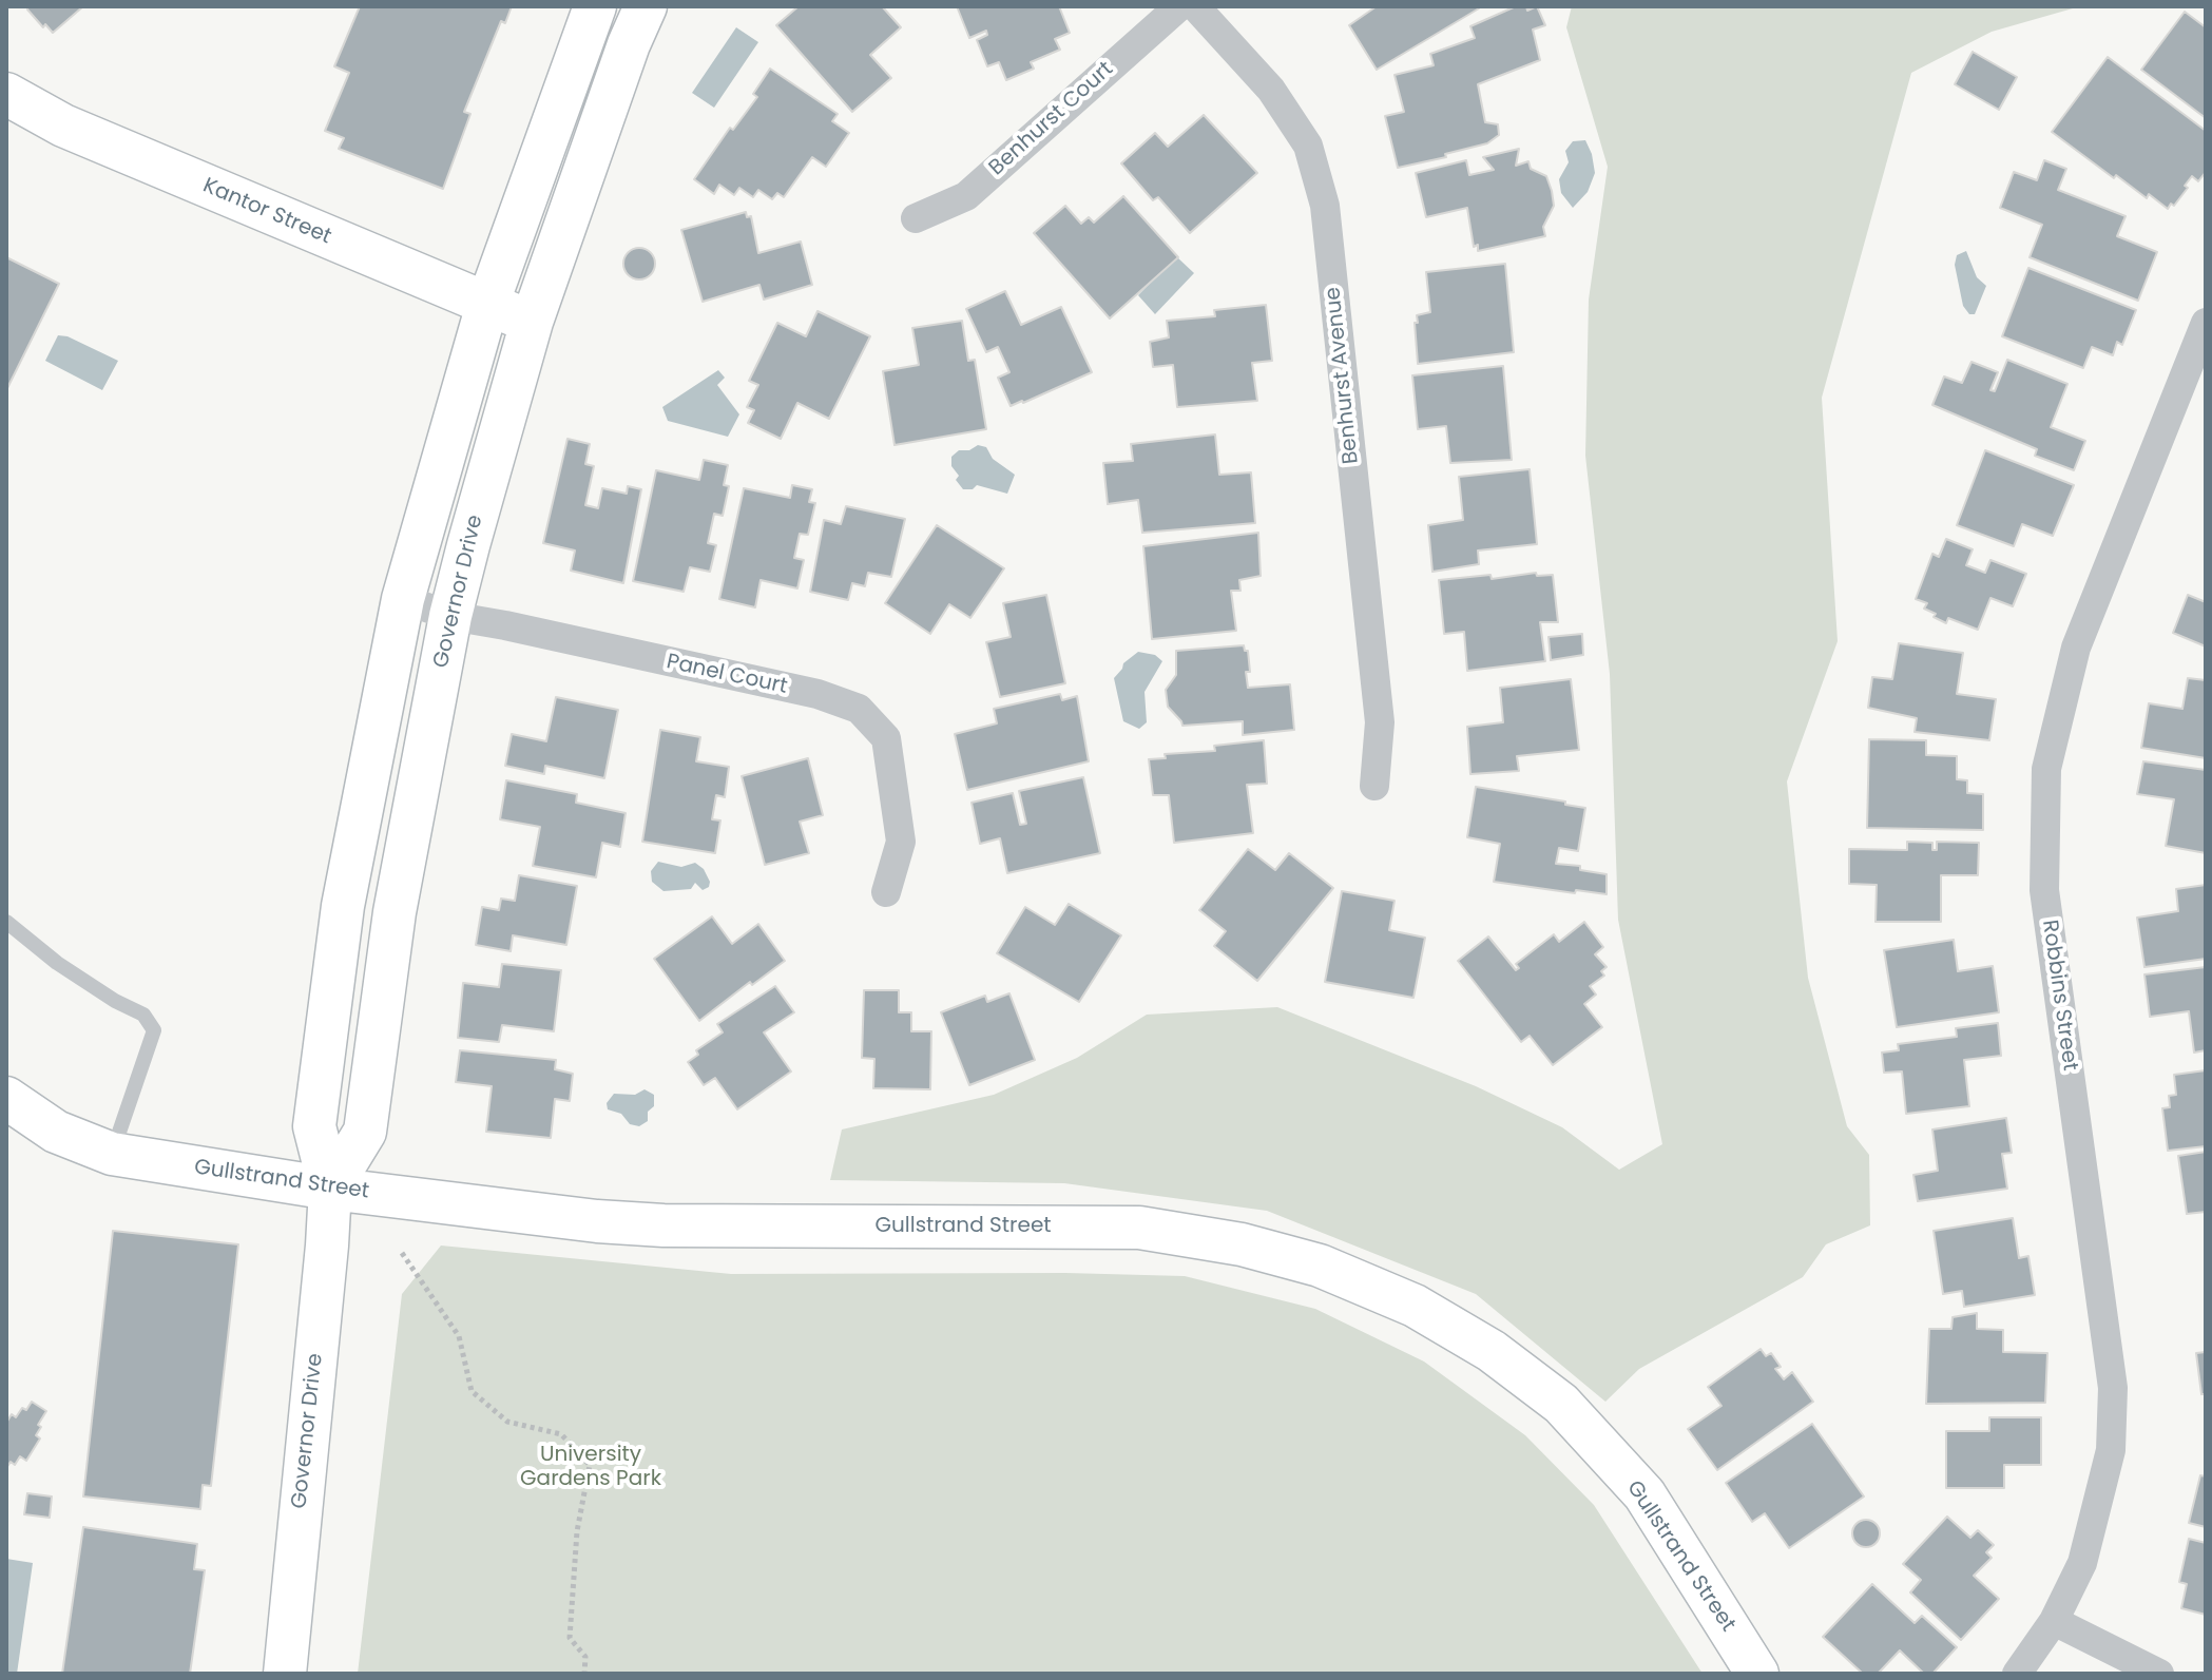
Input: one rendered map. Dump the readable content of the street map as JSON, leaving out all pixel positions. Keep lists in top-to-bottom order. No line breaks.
{"streets":{"main road":["Kantor Street","Governor Drive","Gullstrand Street"],"street":["Benhurst Court","Benhurst Avenue","Panel Court","Robbins Street"]},"crossings":[["Kantor Street","Governor Drive"],["Governor Drive","Panel Court"],["Governor Drive","Gullstrand Street"]],"parks":["University Gardens Park"]}
